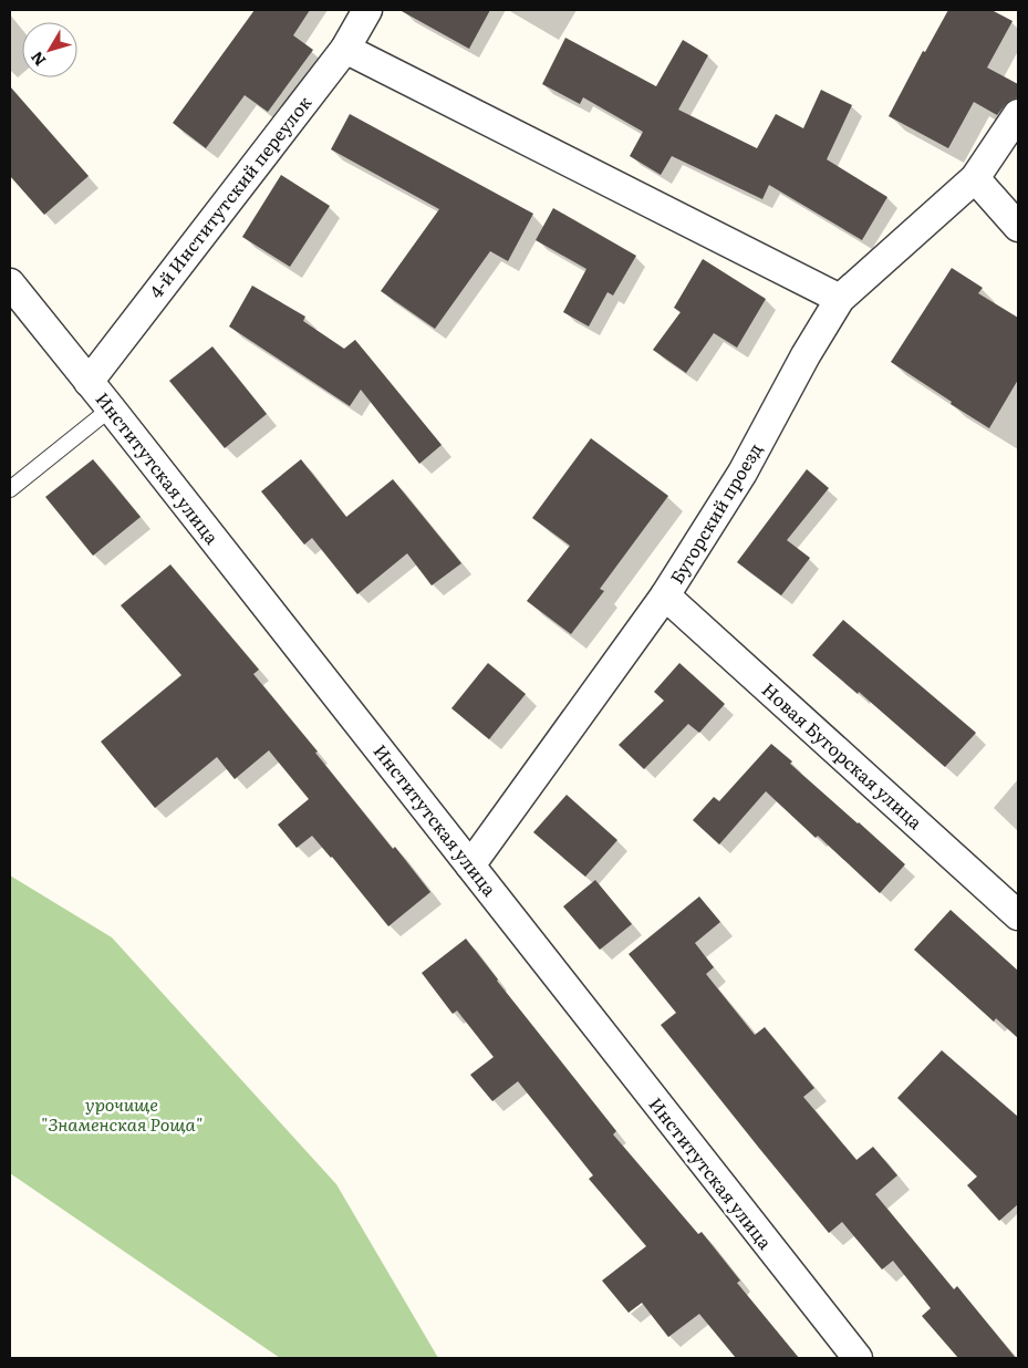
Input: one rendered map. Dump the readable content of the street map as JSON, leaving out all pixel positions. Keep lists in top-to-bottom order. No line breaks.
{"streets":{"street":["4-й Институтский переулок","Институтская улица","Бугорский проезд","Новая Бугорская улица"]},"crossings":[["4-й Институтский переулок","Институтская улица"],["Институтская улица","Бугорский проезд"],["Бугорский проезд","Новая Бугорская улица"]],"parks":["урочище \"Знаменская Роща\""],"north":"bottom left"}
